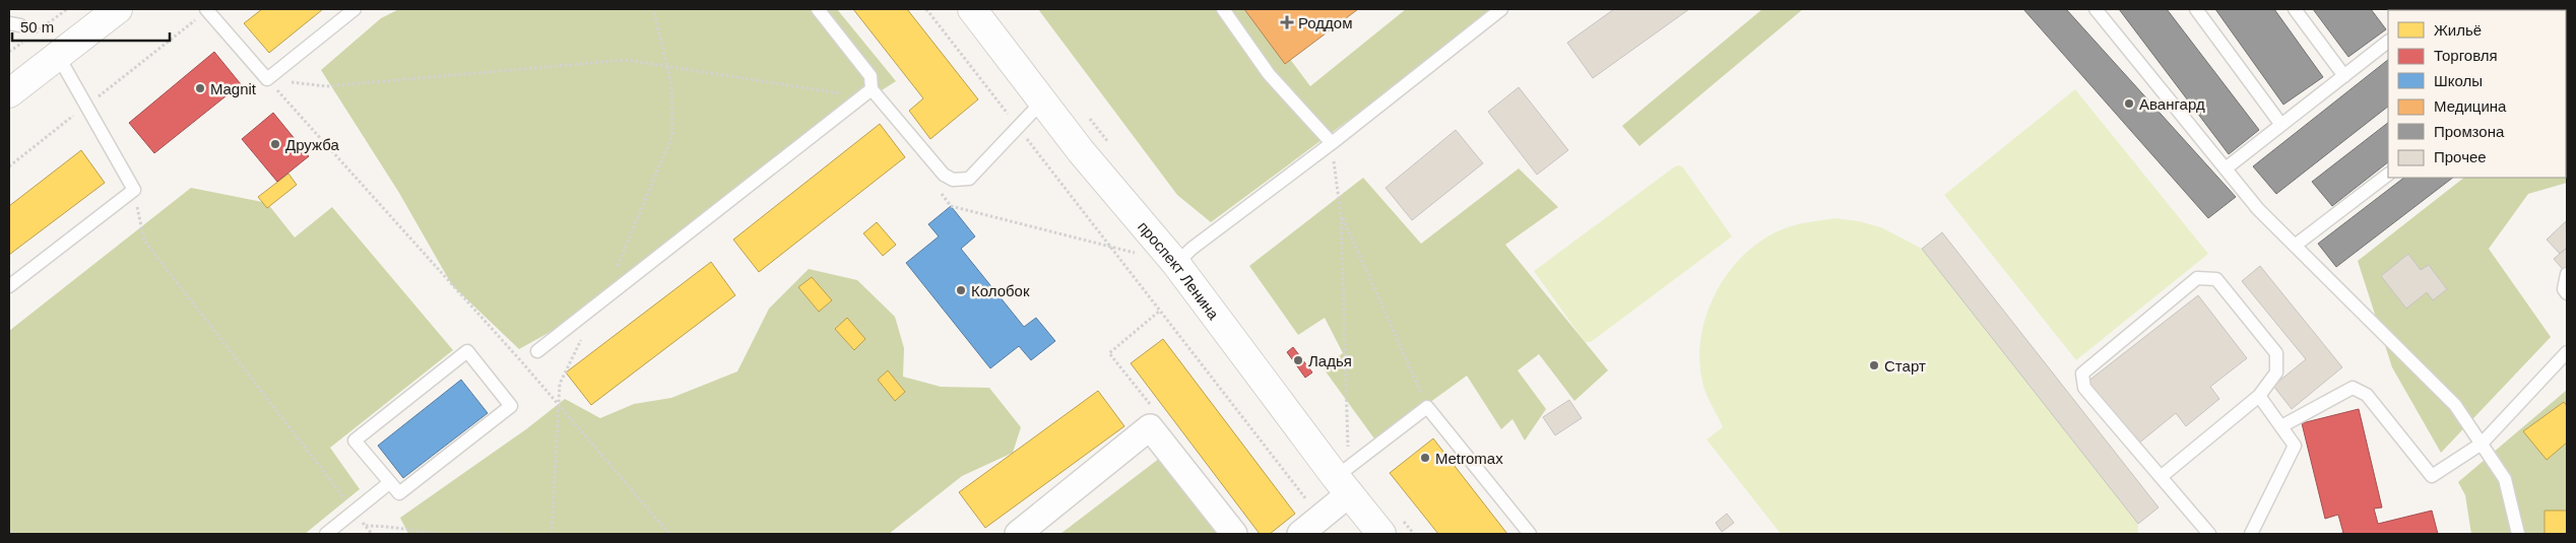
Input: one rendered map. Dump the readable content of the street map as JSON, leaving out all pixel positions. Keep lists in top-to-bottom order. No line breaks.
{"streets":{"street":["проспект Ленина"]},"places":{"health":["Роддом"],"other":["Magnit","Авангард","Дружба","Колобок","Ладья","Старт","Metromax"]},"legend":["Жильё","Торговля","Школы","Медицина","Промзона","Прочее"],"scale_bar":"50 m"}
